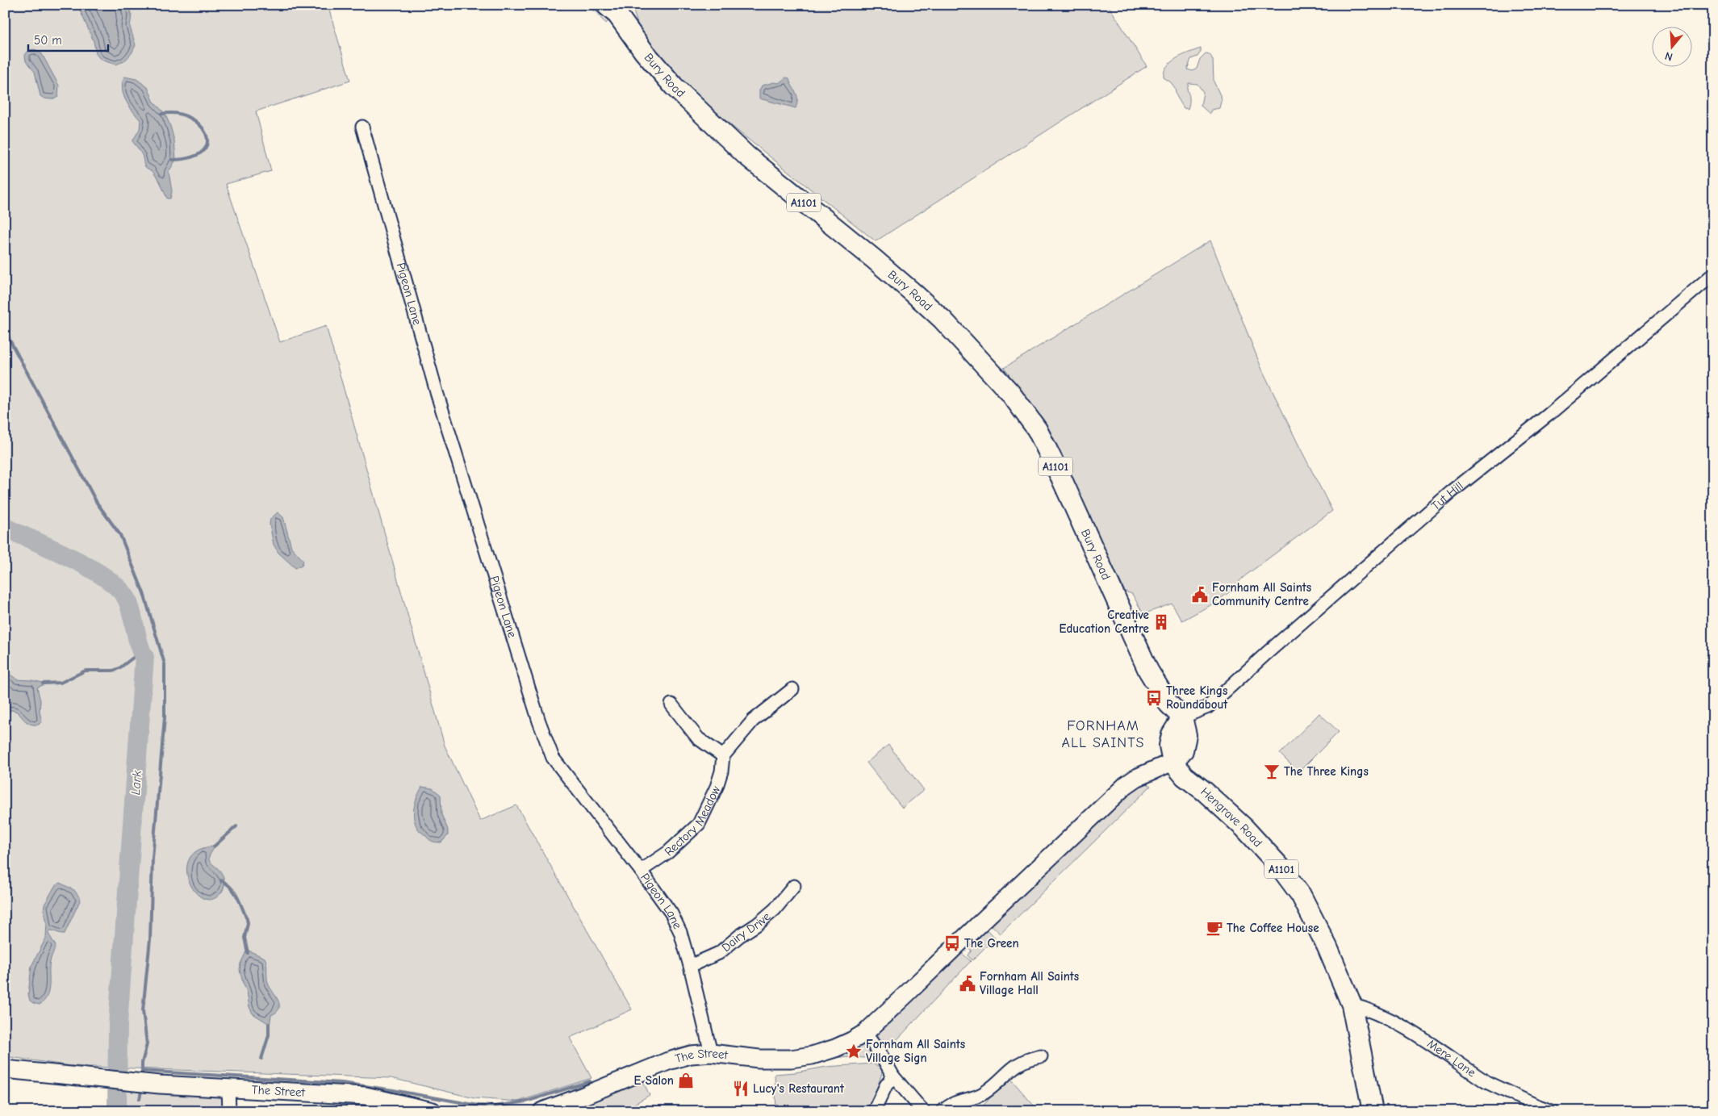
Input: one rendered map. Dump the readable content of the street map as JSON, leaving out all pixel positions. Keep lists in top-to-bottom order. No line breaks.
{"streets":{"main road":["Bury Road","A1101","Hengrave Road","The Street"],"street":["Pigeon Lane","Tut Hill","Rectory Meadow","Dairy Drive","Mere Lane"]},"crossings":[["Bury Road","Tut Hill"],["A1101","Hengrave Road"],["A1101","Mere Lane"],["Pigeon Lane","Rectory Meadow"],["Pigeon Lane","Dairy Drive"],["Pigeon Lane","The Street"],["Hengrave Road","Mere Lane"]],"districts":["FORNHAM ALL SAINTS"],"water":["Lark"],"places":{"public building":["Fornham All Saints Community Centre","Fornham All Saints Village Hall"],"building":["Creative Education Centre"],"bus stop":["Three Kings Roundabout","The Green"],"bar":["The Three Kings"],"cafe":["The Coffee House"],"place":["Fornham All Saints Village Sign"],"shop":["E Salon"],"restaurant":["Lucy's Restaurant"]},"scale_bar":"50 m","north":"bottom"}
